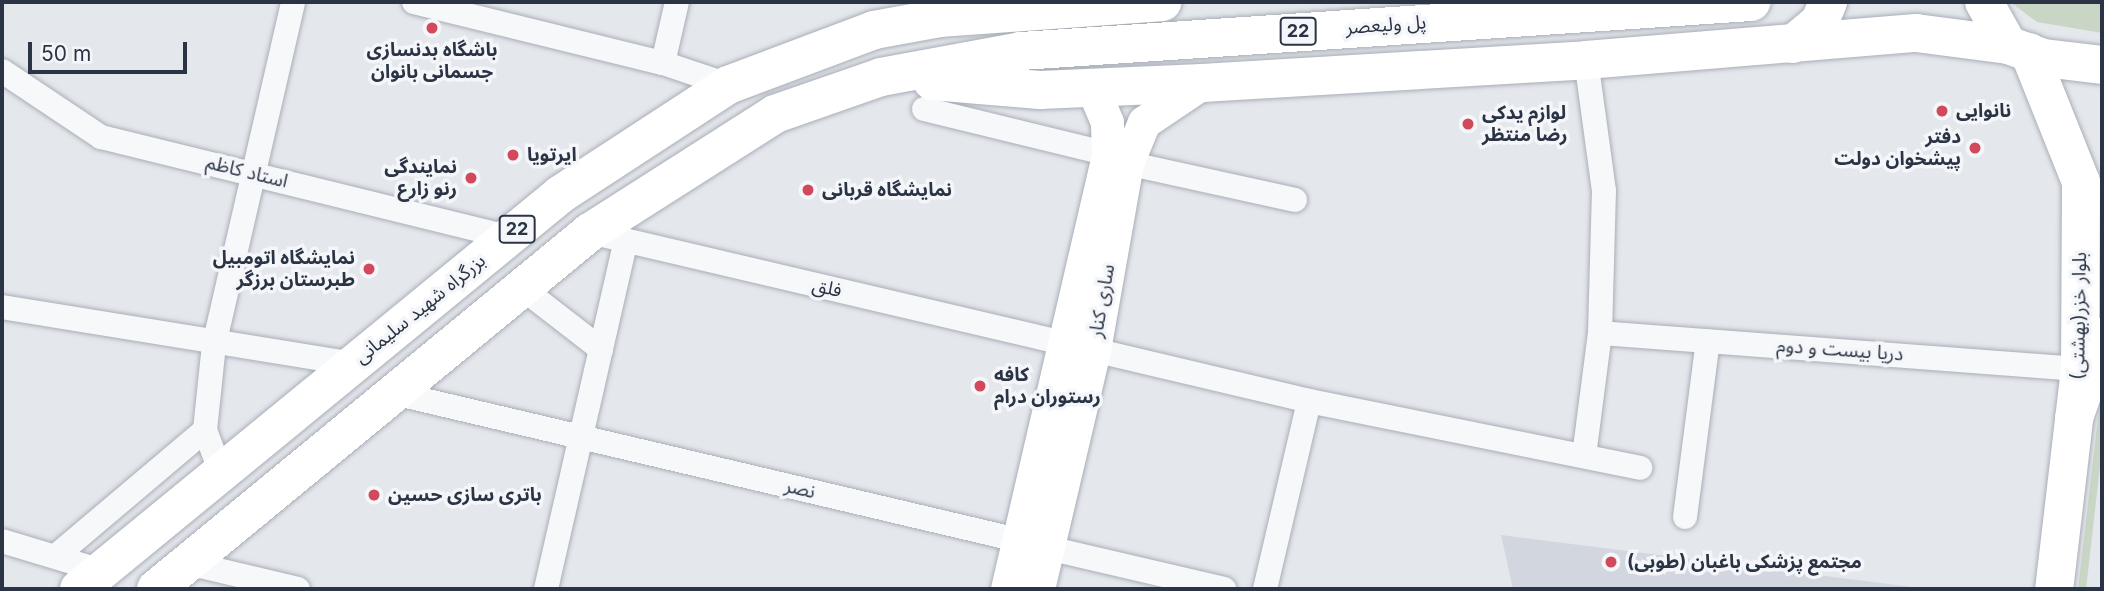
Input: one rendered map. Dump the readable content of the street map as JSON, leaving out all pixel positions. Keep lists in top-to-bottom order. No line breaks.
{"streets":{"main road":["پل ولیعصر","22","ساری کنار","بزرگراه شهید سلیمانی","بلوار خزر(بهشتی)"],"street":["استاد کاظم","فلق","دریا بیست و دوم","نصر"]},"crossings":[["پل ولیعصر","22"],["22","فلق"],["22","نصر"],["استاد کاظم","بزرگراه شهید سلیمانی"],["فلق","ساری کنار"],["ساری کنار","نصر"],["بلوار خزر(بهشتی)","دریا بیست و دوم"]],"places":["باشگاه بدنسازی جسمانی بانوان","نانوایی","لوازم یدکی رضا منتظر","دفتر پیشخوان دولت","ایرتویا","نمایندگی رنو زارع","نمایشگاه قربانی","نمایشگاه اتومبیل طبرستان برزگر","کافه رستوران درام","باتری سازی حسین","مجتمع پزشکی باغبان (طوبی)"],"scale_bar":"50 m"}
